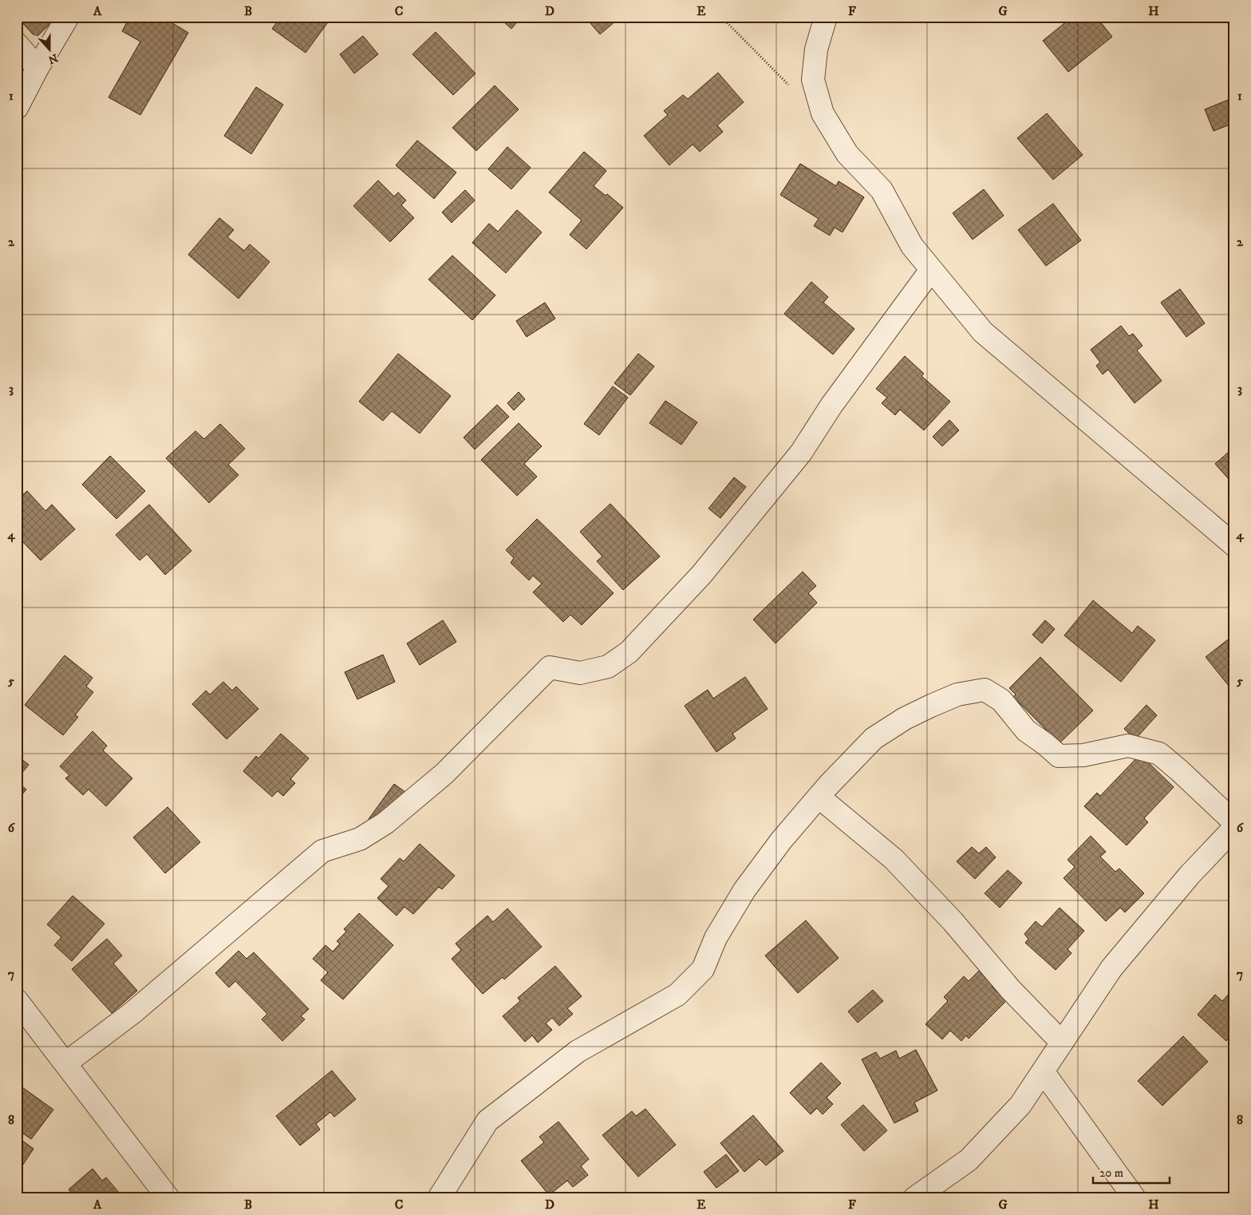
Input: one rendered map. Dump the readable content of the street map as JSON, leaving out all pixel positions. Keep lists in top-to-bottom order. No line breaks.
{"scale_bar":"20 m","north":"bottom","grid":{"columns":["A","B","C","D","E","F","G","H"],"rows":["1","2","3","4","5","6","7","8"]}}
